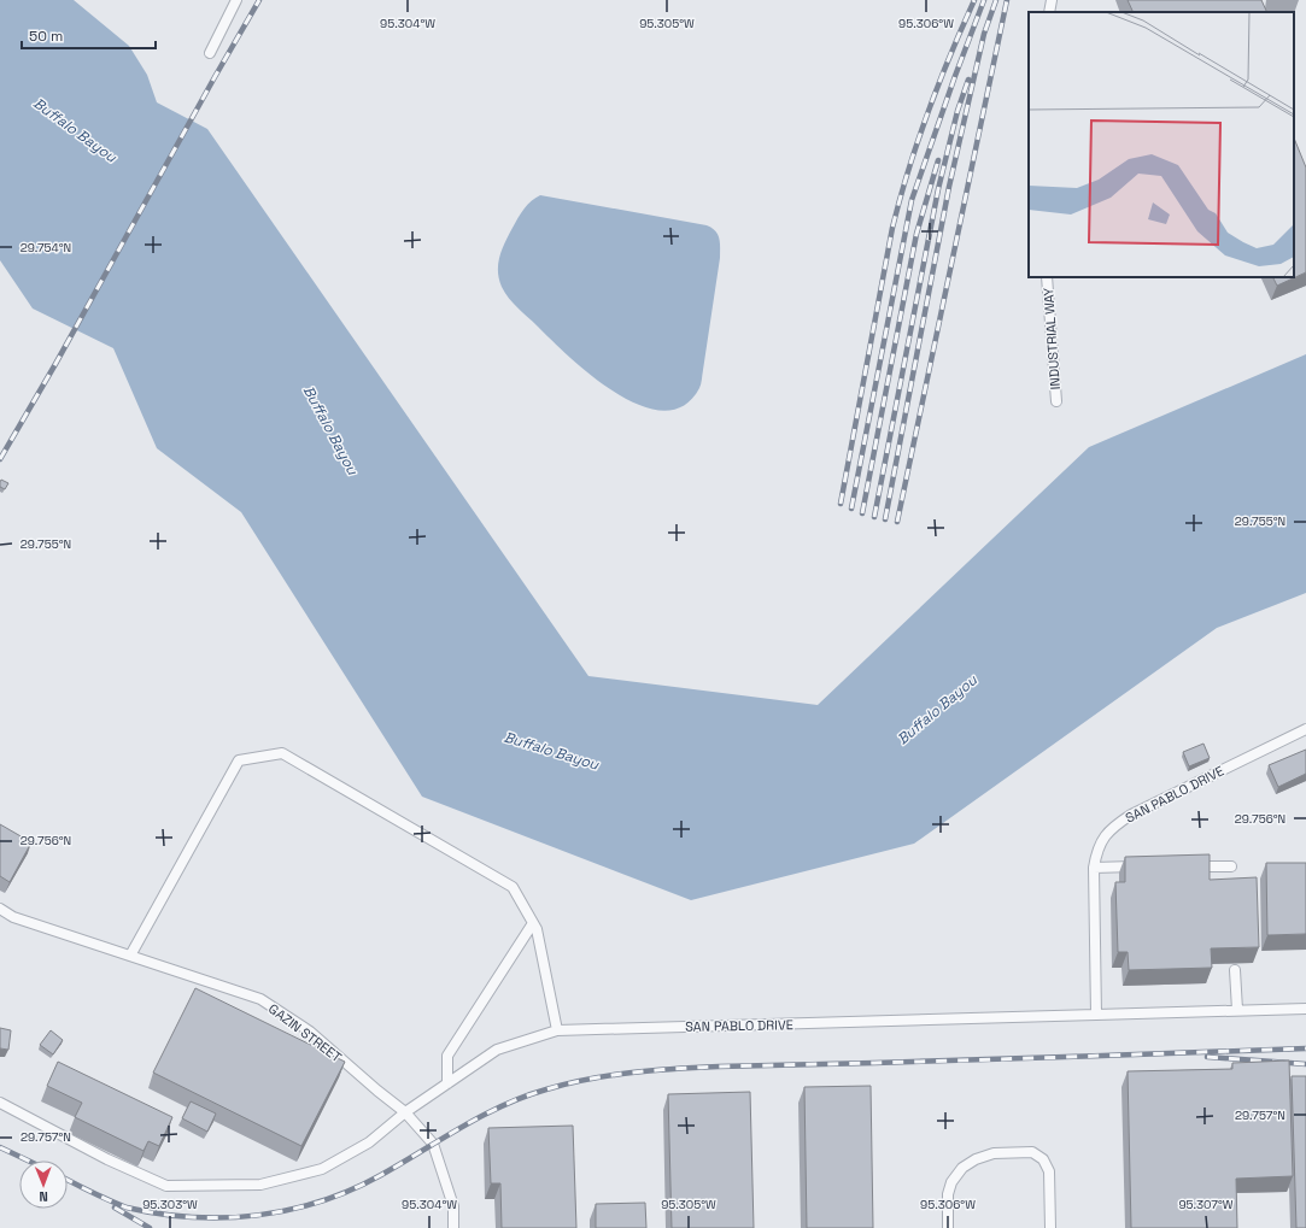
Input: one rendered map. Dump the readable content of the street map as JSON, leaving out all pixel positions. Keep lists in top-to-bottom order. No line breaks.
{"streets":{"lane":["INDUSTRIAL WAY","SAN PABLO DRIVE","GAZIN STREET"]},"crossings":[["SAN PABLO DRIVE","GAZIN STREET"]],"water":["Buffalo Bayou"],"scale_bar":"50 m","north":"bottom","coordinates":["95.304°W","95.305°W","95.306°W","29.754°N","29.755°N","29.756°N","29.757°N","95.303°W","95.307°W"]}
